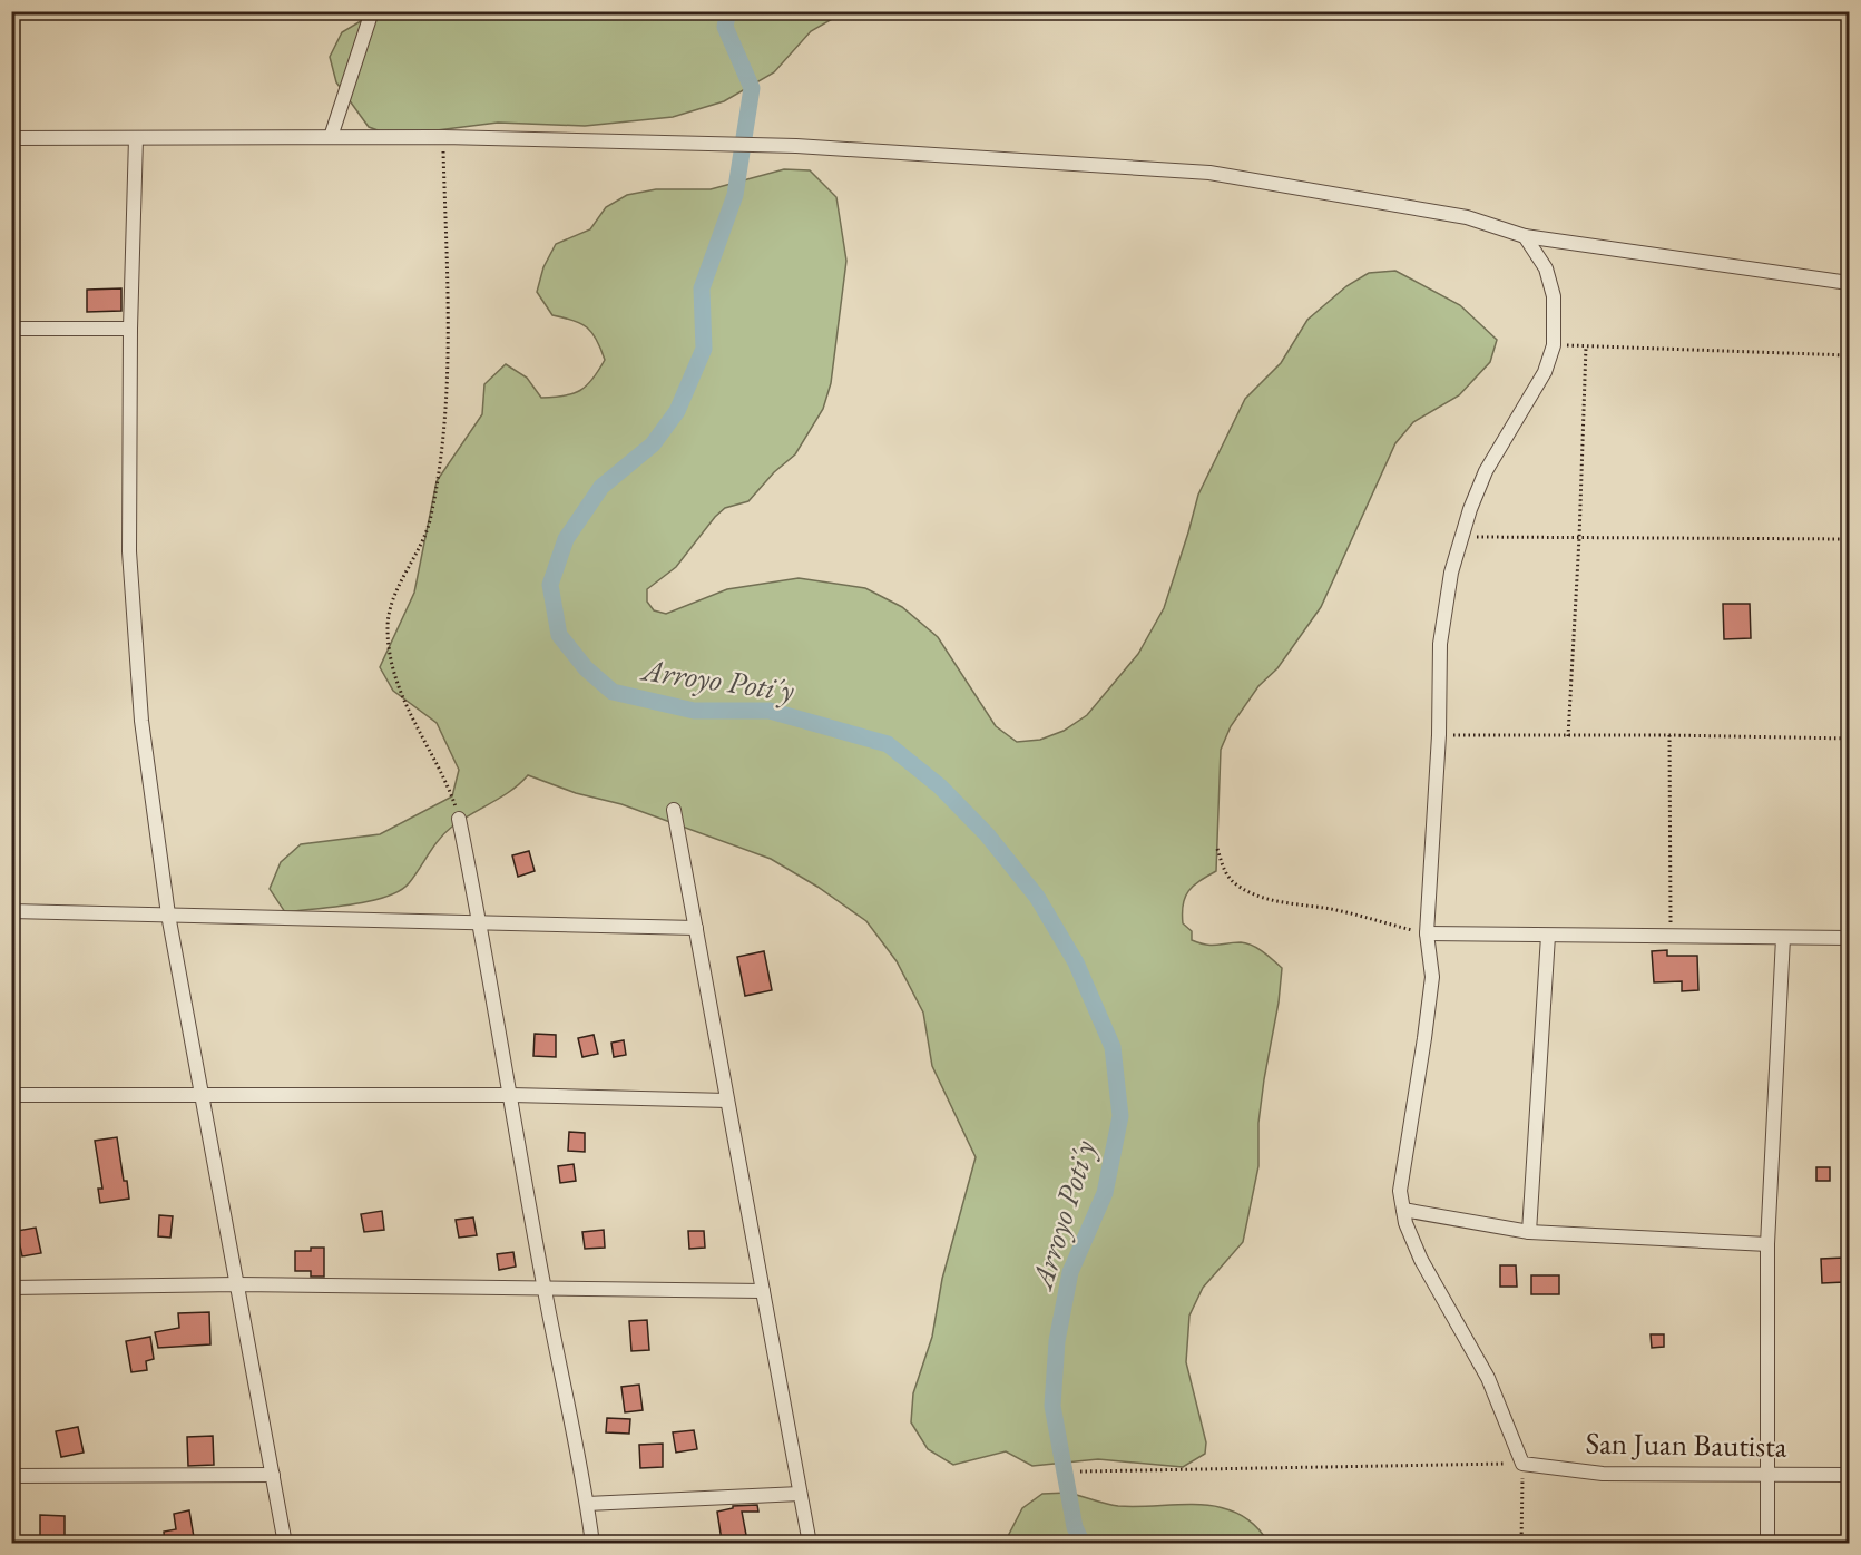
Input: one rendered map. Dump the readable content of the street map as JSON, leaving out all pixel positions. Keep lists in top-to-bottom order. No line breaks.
{"streets":{"street":["San Juan Bautista"]},"water":["Arroyo Poti´y"]}
